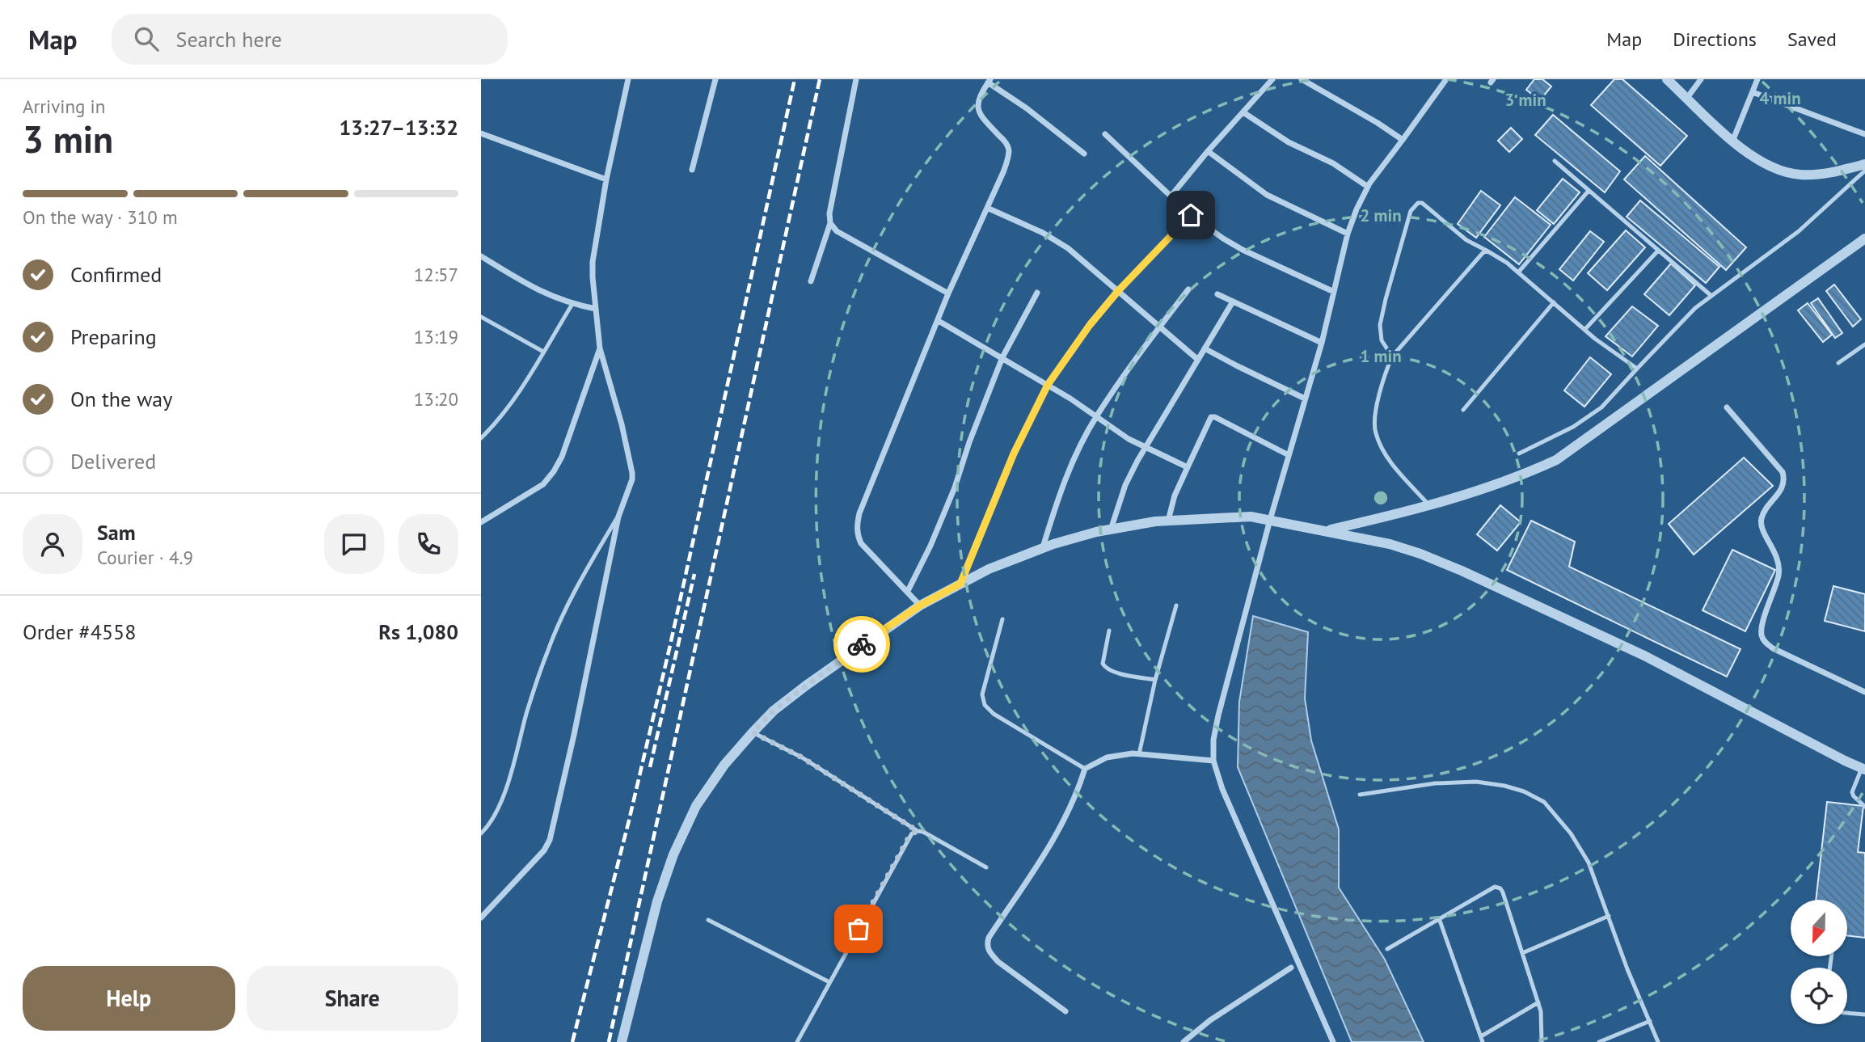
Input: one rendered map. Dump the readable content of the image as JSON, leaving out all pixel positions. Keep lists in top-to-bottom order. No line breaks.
{"north":"bottom","page":{"header":"Map","search":"Search here","nav":["Map","Directions","Saved"],"heading":["3 min","Arriving in","13:27–13:32"],"panel":["Sam","Courier · 4.9","Order #4558","Rs 1,080"],"bar":"On the way · 310 m","list":[["Confirmed","12:57"],["Preparing","13:19"],["On the way","13:20"],"Delivered"],"buttons":["Help","Share"]},"rings":["4 min","3 min","2 min","1 min"]}
